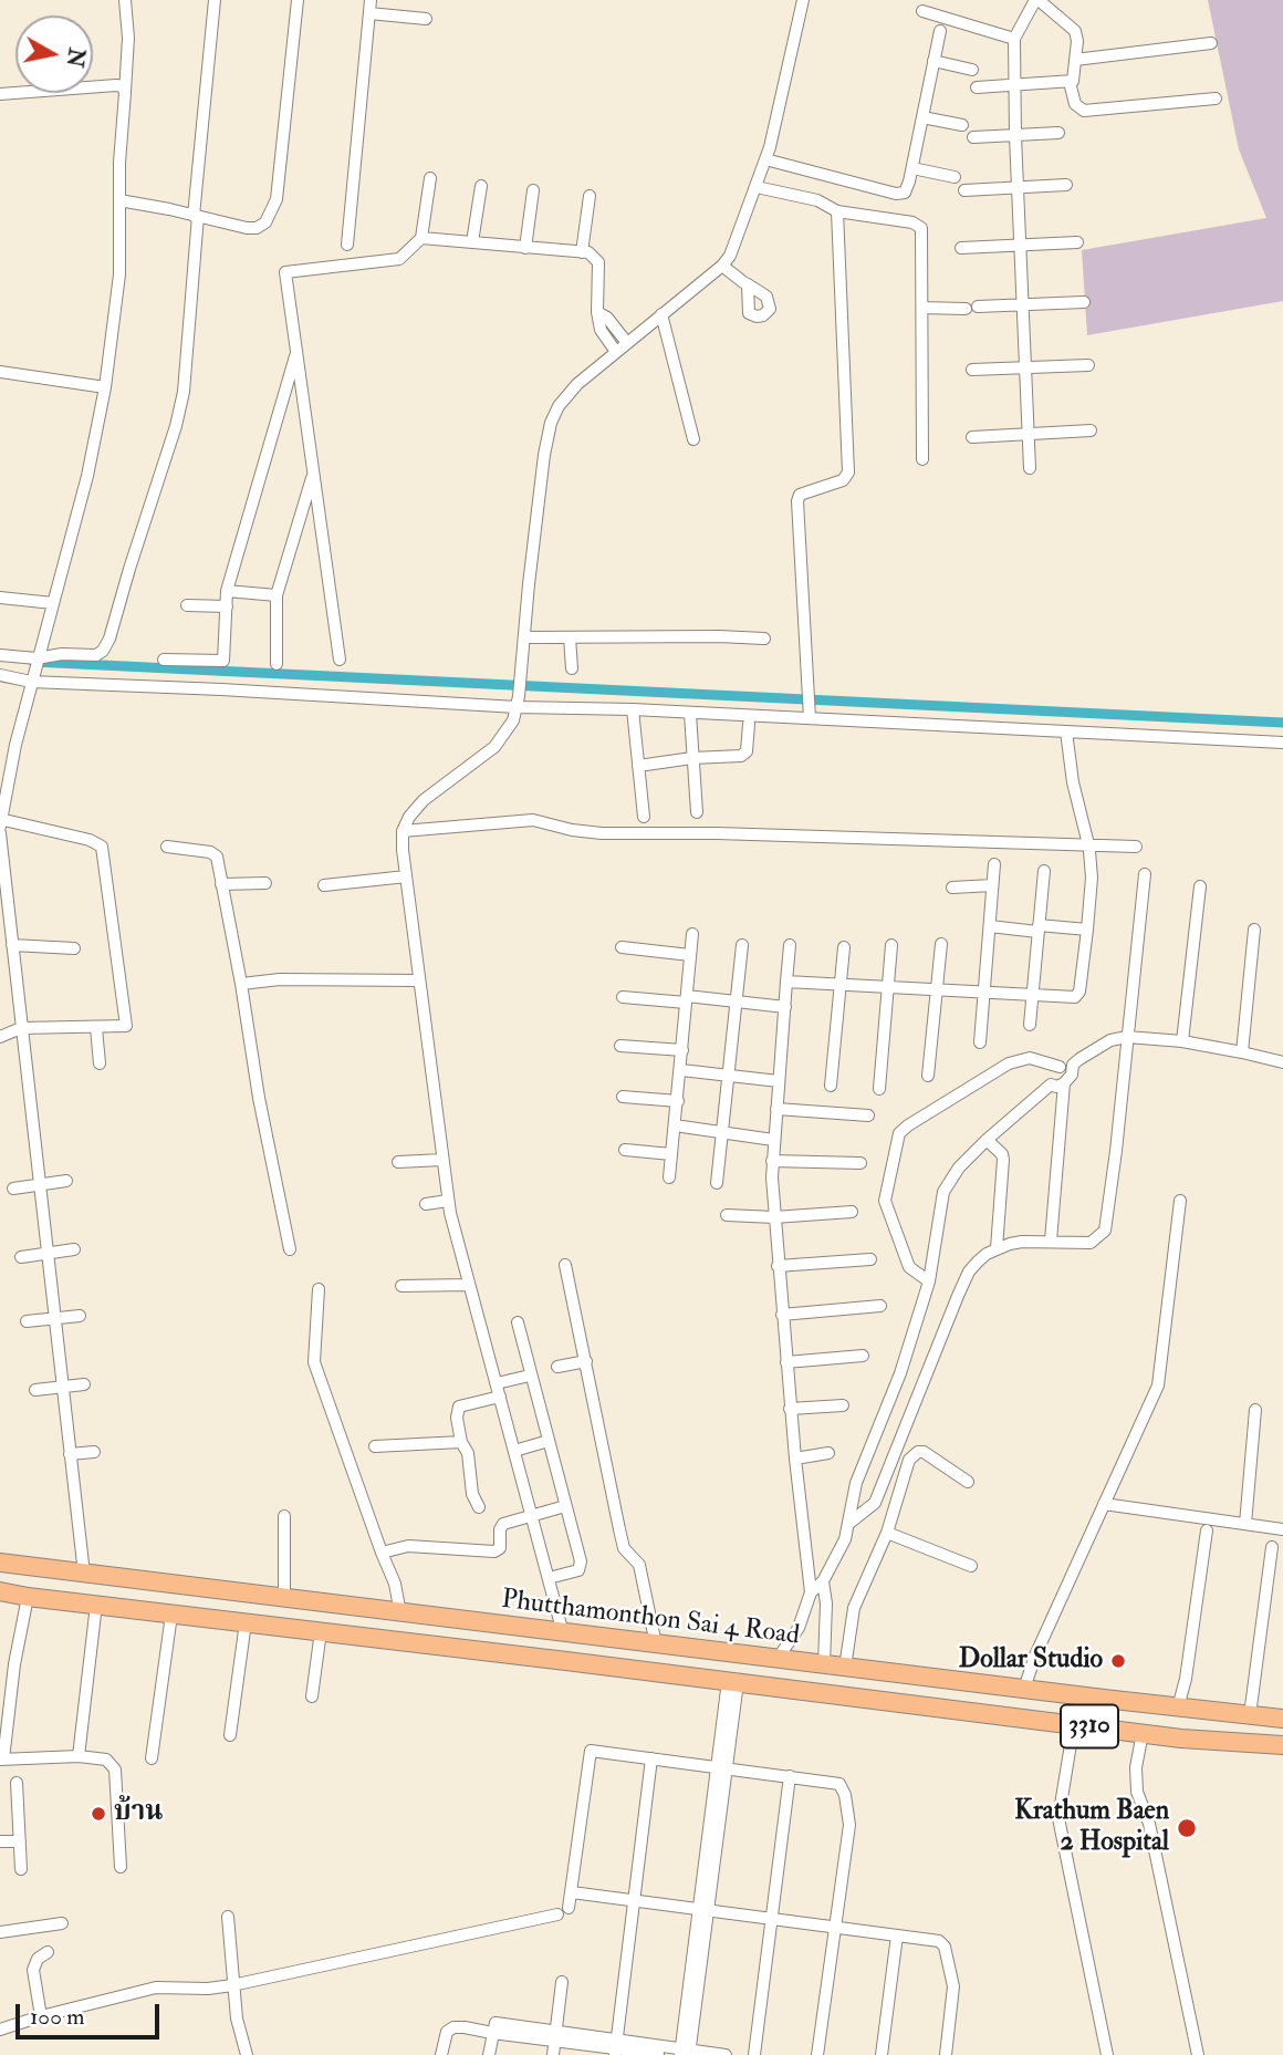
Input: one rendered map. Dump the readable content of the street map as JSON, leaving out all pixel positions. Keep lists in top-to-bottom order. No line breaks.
{"streets":{"main road":["Phutthamonthon Sai 4 Road","3310"]},"places":["Dollar Studio","บ้าน","Krathum Baen 2 Hospital"],"scale_bar":"100 m","north":"right"}
